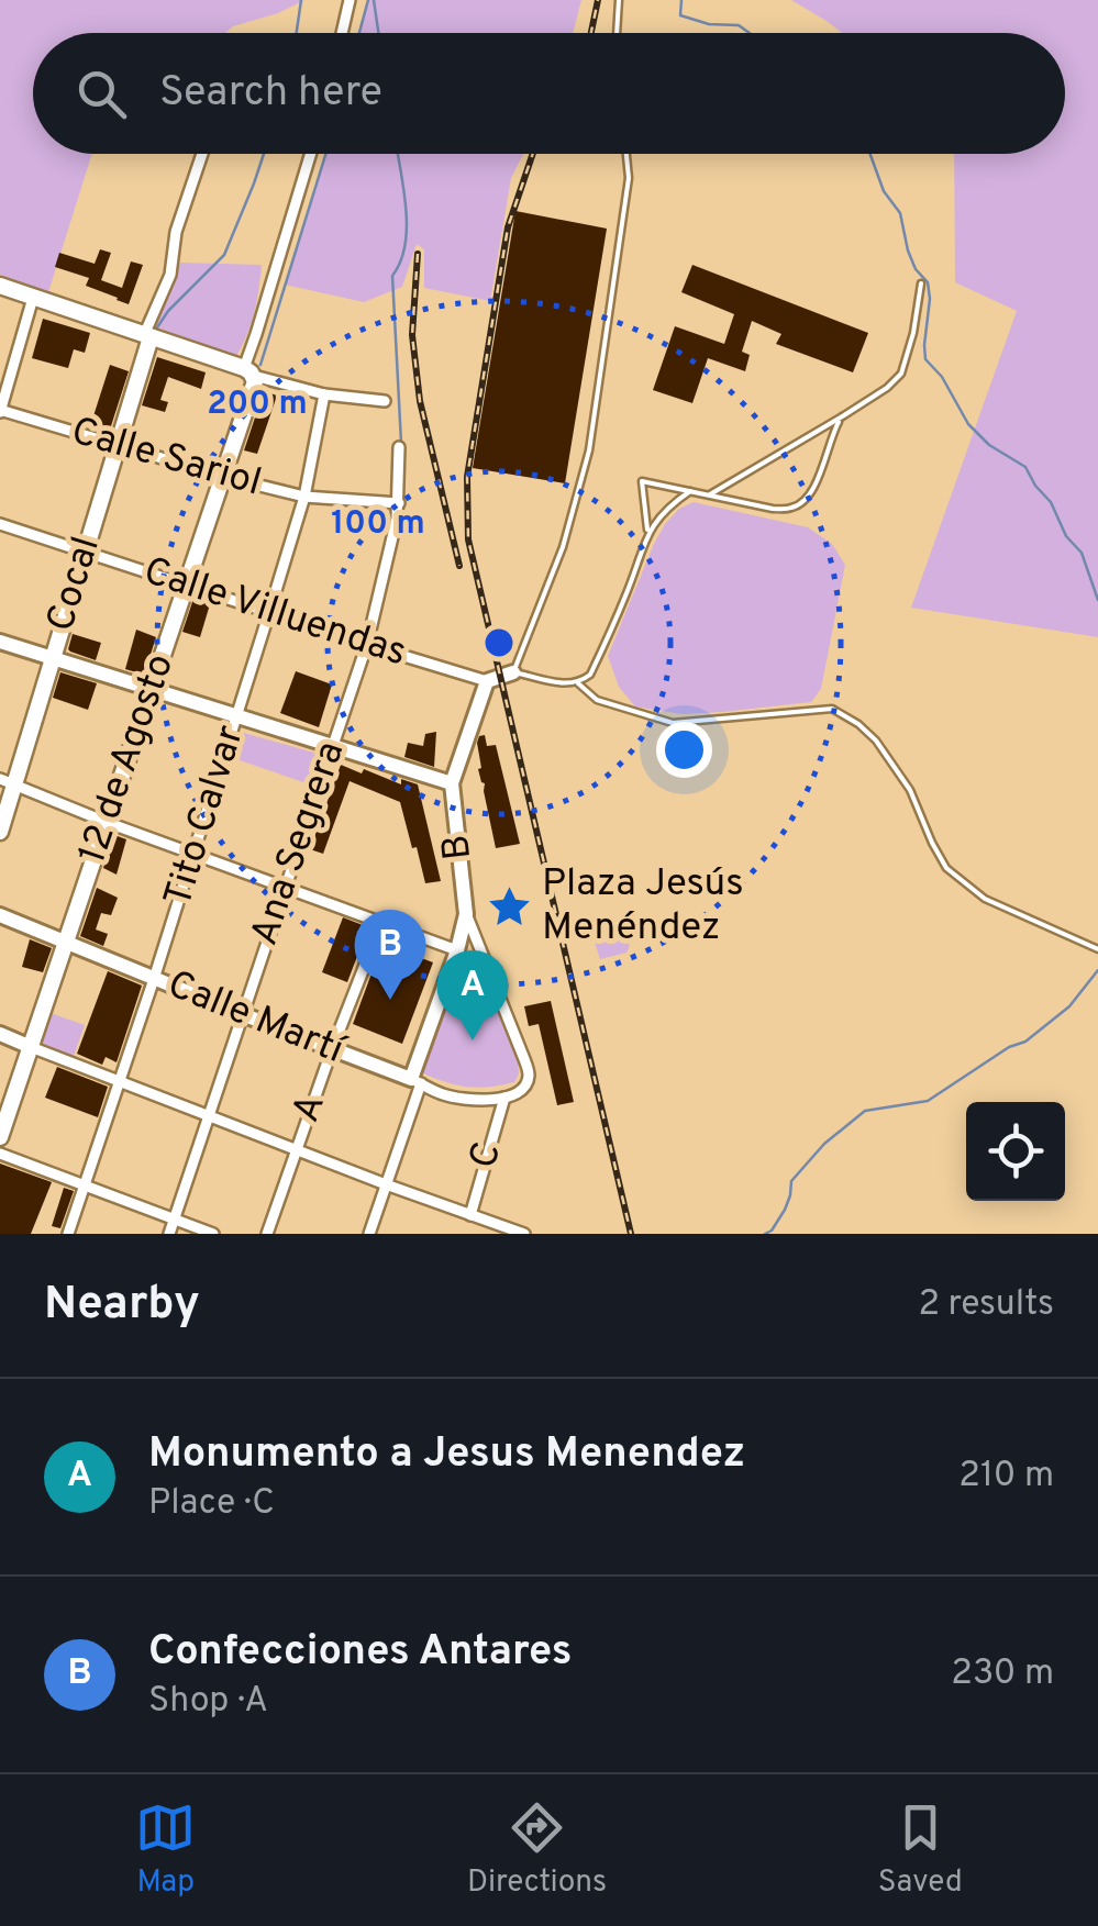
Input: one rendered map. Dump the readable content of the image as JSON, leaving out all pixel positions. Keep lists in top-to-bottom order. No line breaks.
{"streets":{"main road":["Cocal","12 de Agosto"],"street":["Calle Sariol","Calle Villuendas","Tito Calvar","Ana Segrera","B","Calle Martí","A","C"]},"crossings":[["Calle Sariol","Cocal"],["Calle Sariol","12 de Agosto"],["Calle Sariol","Tito Calvar"],["Calle Sariol","Ana Segrera"],["Cocal","Calle Villuendas"],["Calle Villuendas","12 de Agosto"],["Calle Villuendas","Tito Calvar"],["Calle Villuendas","Ana Segrera"],["Calle Villuendas","B"],["12 de Agosto","Calle Martí"],["Tito Calvar","Calle Martí"],["Ana Segrera","Calle Martí"],["B","Calle Martí"],["B","C"],["Calle Martí","A"],["Calle Martí","C"]],"places":{"place":["Plaza Jesús Menéndez"]},"page":{"search":"Search here","pins":["B","A"],"heading":["Nearby","2 results"],"list":[{"mark":"A","name":"Monumento a Jesus Menendez","note":"Place · C","value":"210 m"},{"mark":"B","name":"Confecciones Antares","note":"Shop · A","value":"230 m"}],"nav":["Map","Directions","Saved"]},"rings":["200 m","100 m"]}
